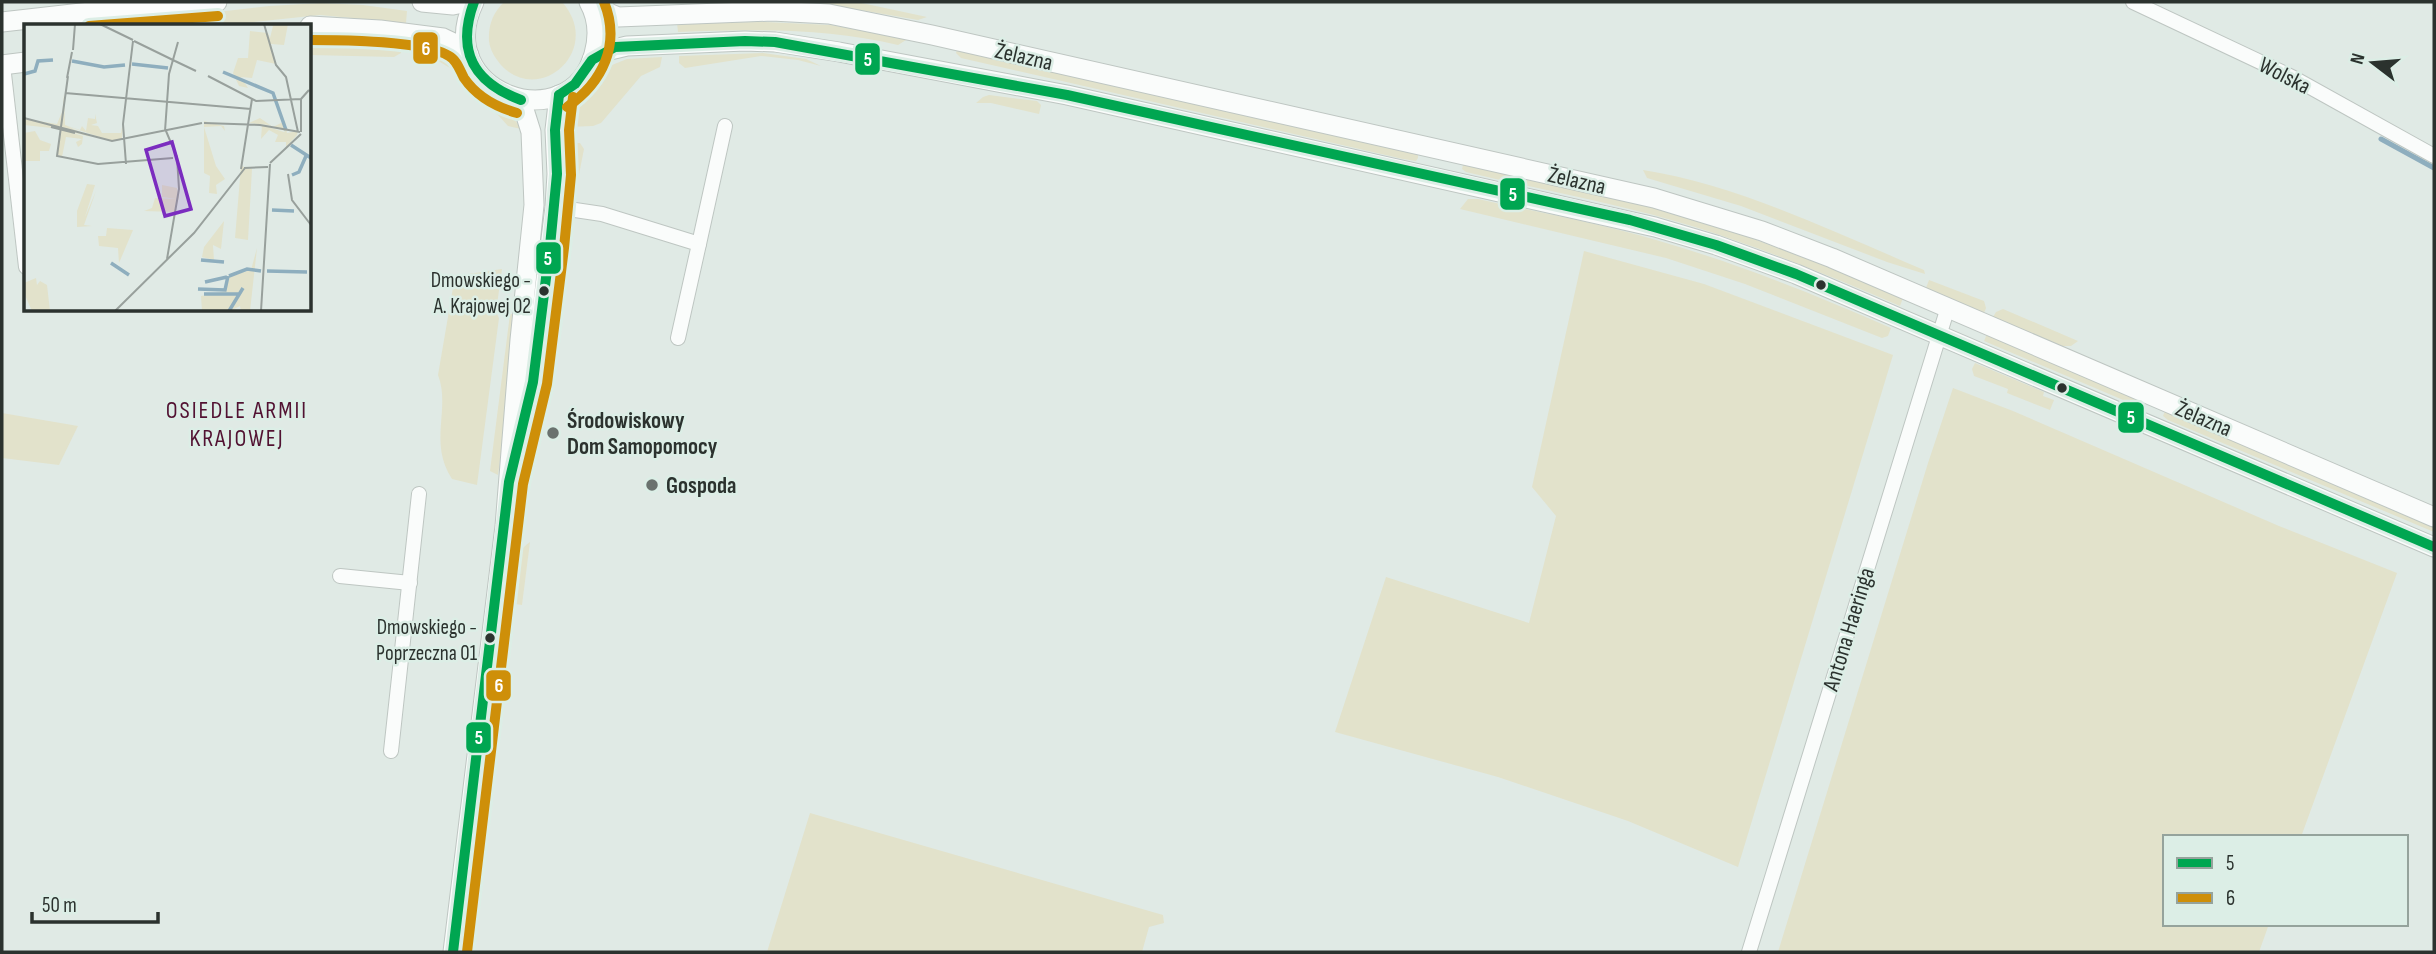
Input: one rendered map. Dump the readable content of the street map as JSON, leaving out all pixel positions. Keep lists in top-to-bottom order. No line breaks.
{"streets":{"street":["Żelazna","Wolska","Antona Haeringa"]},"crossings":[["Żelazna","Antona Haeringa"]],"districts":["OSIEDLE ARMII KRAJOWEJ"],"places":["Dmowskiego - A. Krajowej 02","Środowiskowy Dom Samopomocy","Gospoda","Dmowskiego - Poprzeczna 01"],"lines":["transit line 5","transit line 6"],"legend":["5","6"],"scale_bar":"50 m","north":"left"}
